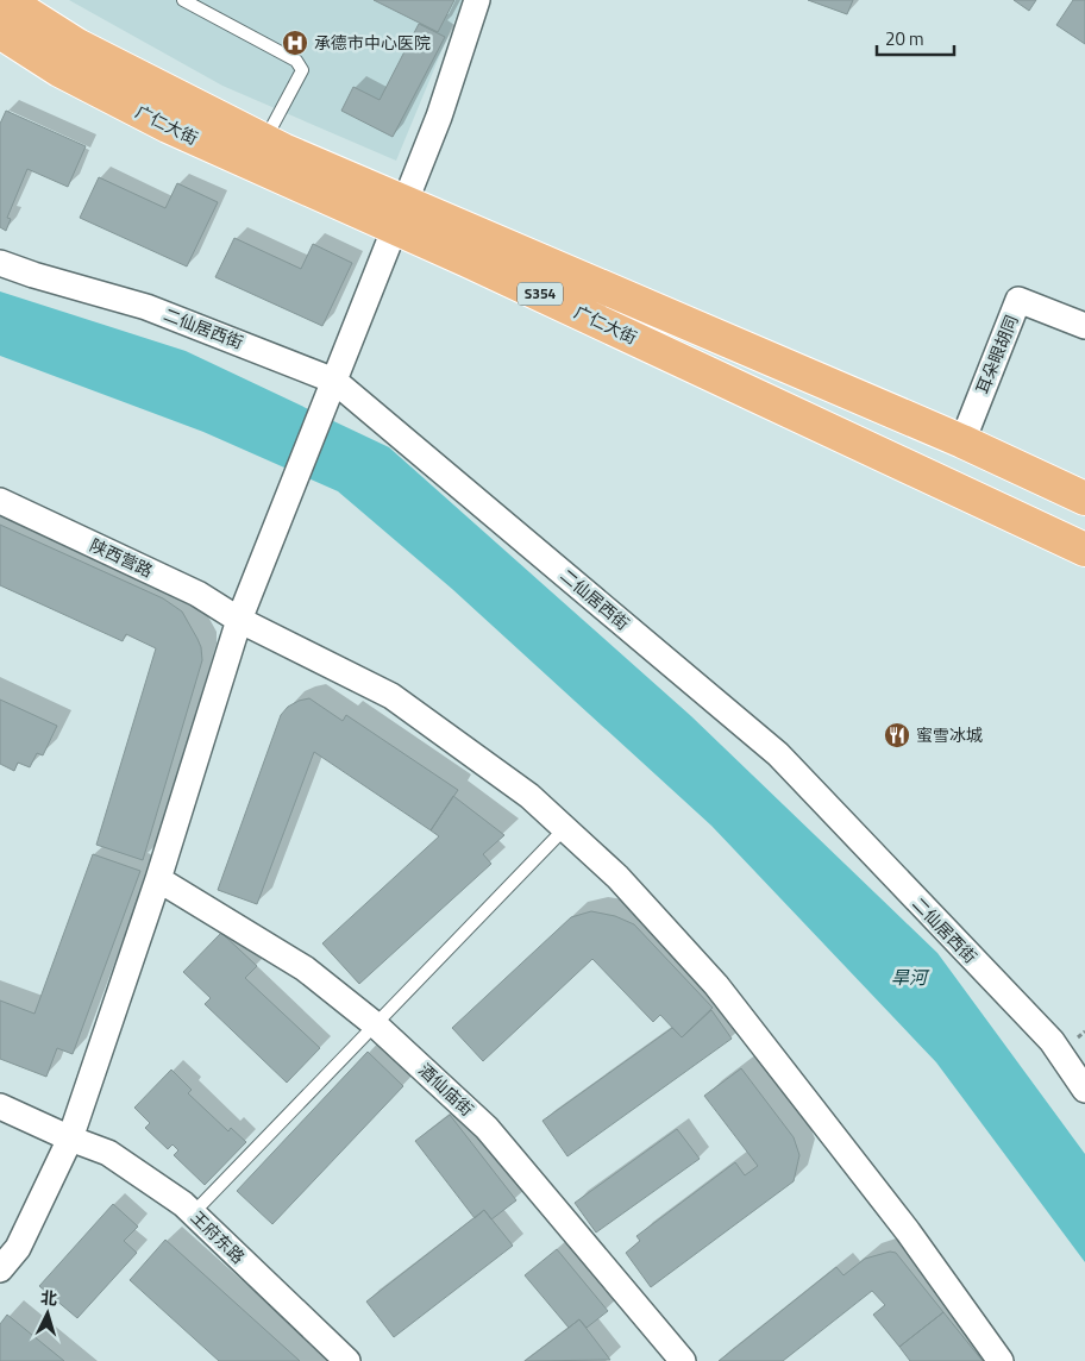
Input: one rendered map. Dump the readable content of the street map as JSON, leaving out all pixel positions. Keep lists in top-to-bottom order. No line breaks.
{"streets":{"main road":["广仁大街","S354"],"street":["二仙居西街","耳朵眼胡同","陕西营路","酒仙庙街","王府东路"]},"crossings":[["广仁大街","耳朵眼胡同"]],"water":["旱河"],"places":{"hospital":["承德市中心医院"],"restaurant":["蜜雪冰城"]},"scale_bar":"20 m","north":"top"}
